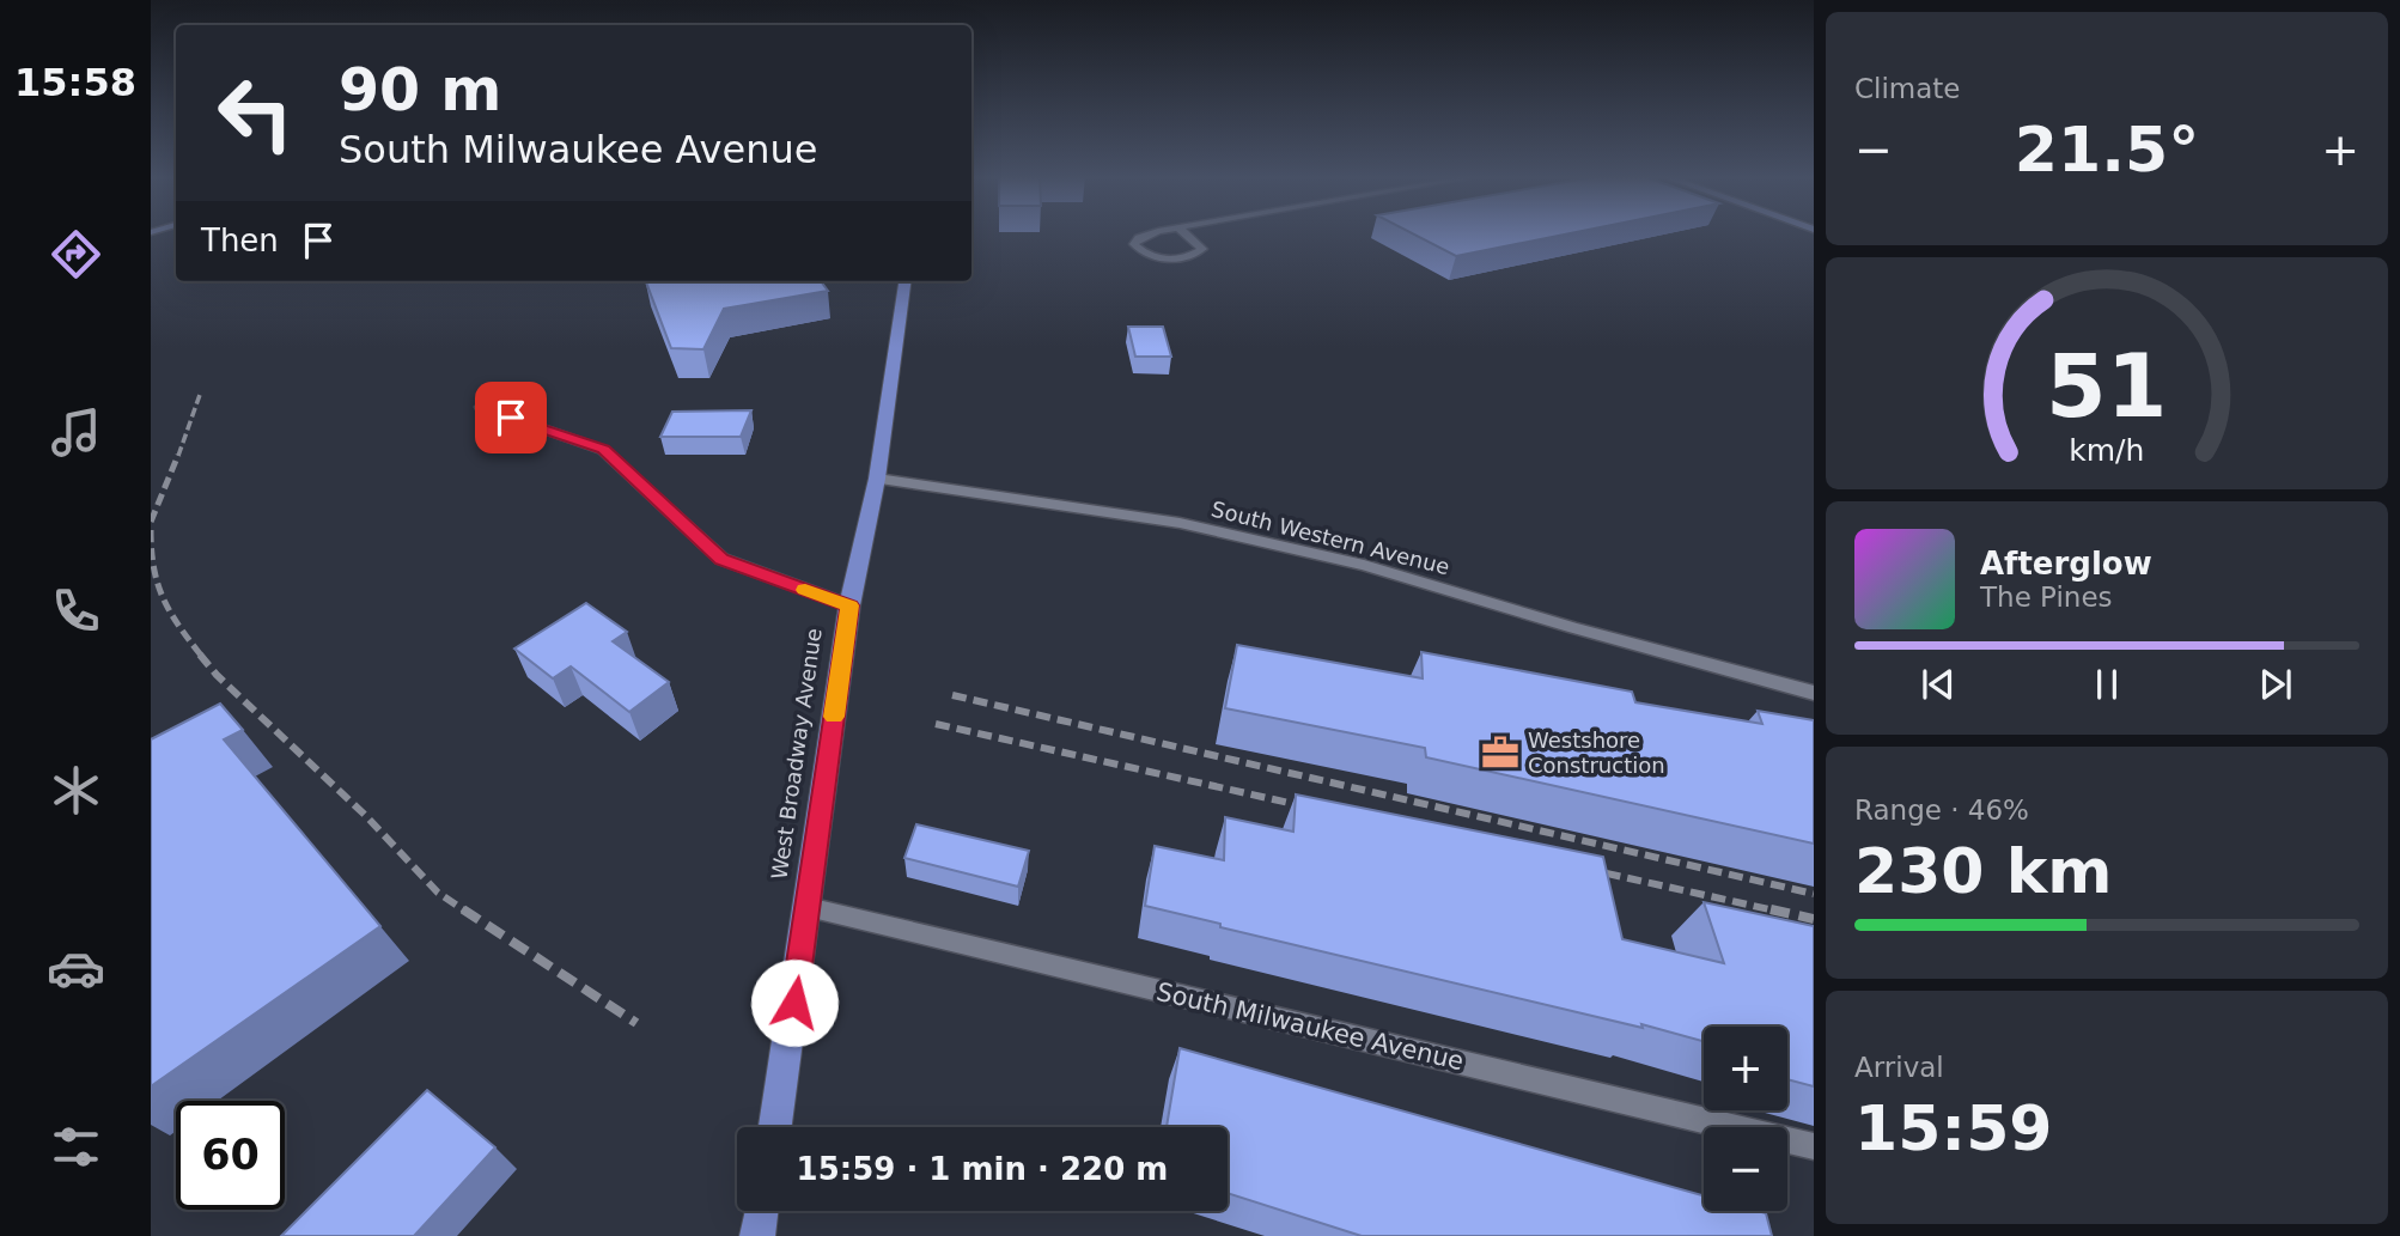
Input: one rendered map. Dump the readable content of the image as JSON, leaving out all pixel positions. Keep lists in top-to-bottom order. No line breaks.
{"streets":{"main road":["West Broadway Avenue"],"street":["South Western Avenue","South Milwaukee Avenue"]},"crossings":[["South Western Avenue","West Broadway Avenue"],["West Broadway Avenue","South Milwaukee Avenue"]],"places":{"office":["Westshore Construction"]},"page":{"tabs":"15:58","tile":["Climate",["Range · 46%","230 km"],["Arrival","15:59"]],"turn":["90 m","South Milwaukee Avenue"],"heat":["−","21.5°","+"],"then":"Then","song":["Afterglow","The Pines"],"map_buttons":["+","−"],"limit":"60","trip":"15:59 · 1 min · 220 m","gauge":["51","km/h"]}}
